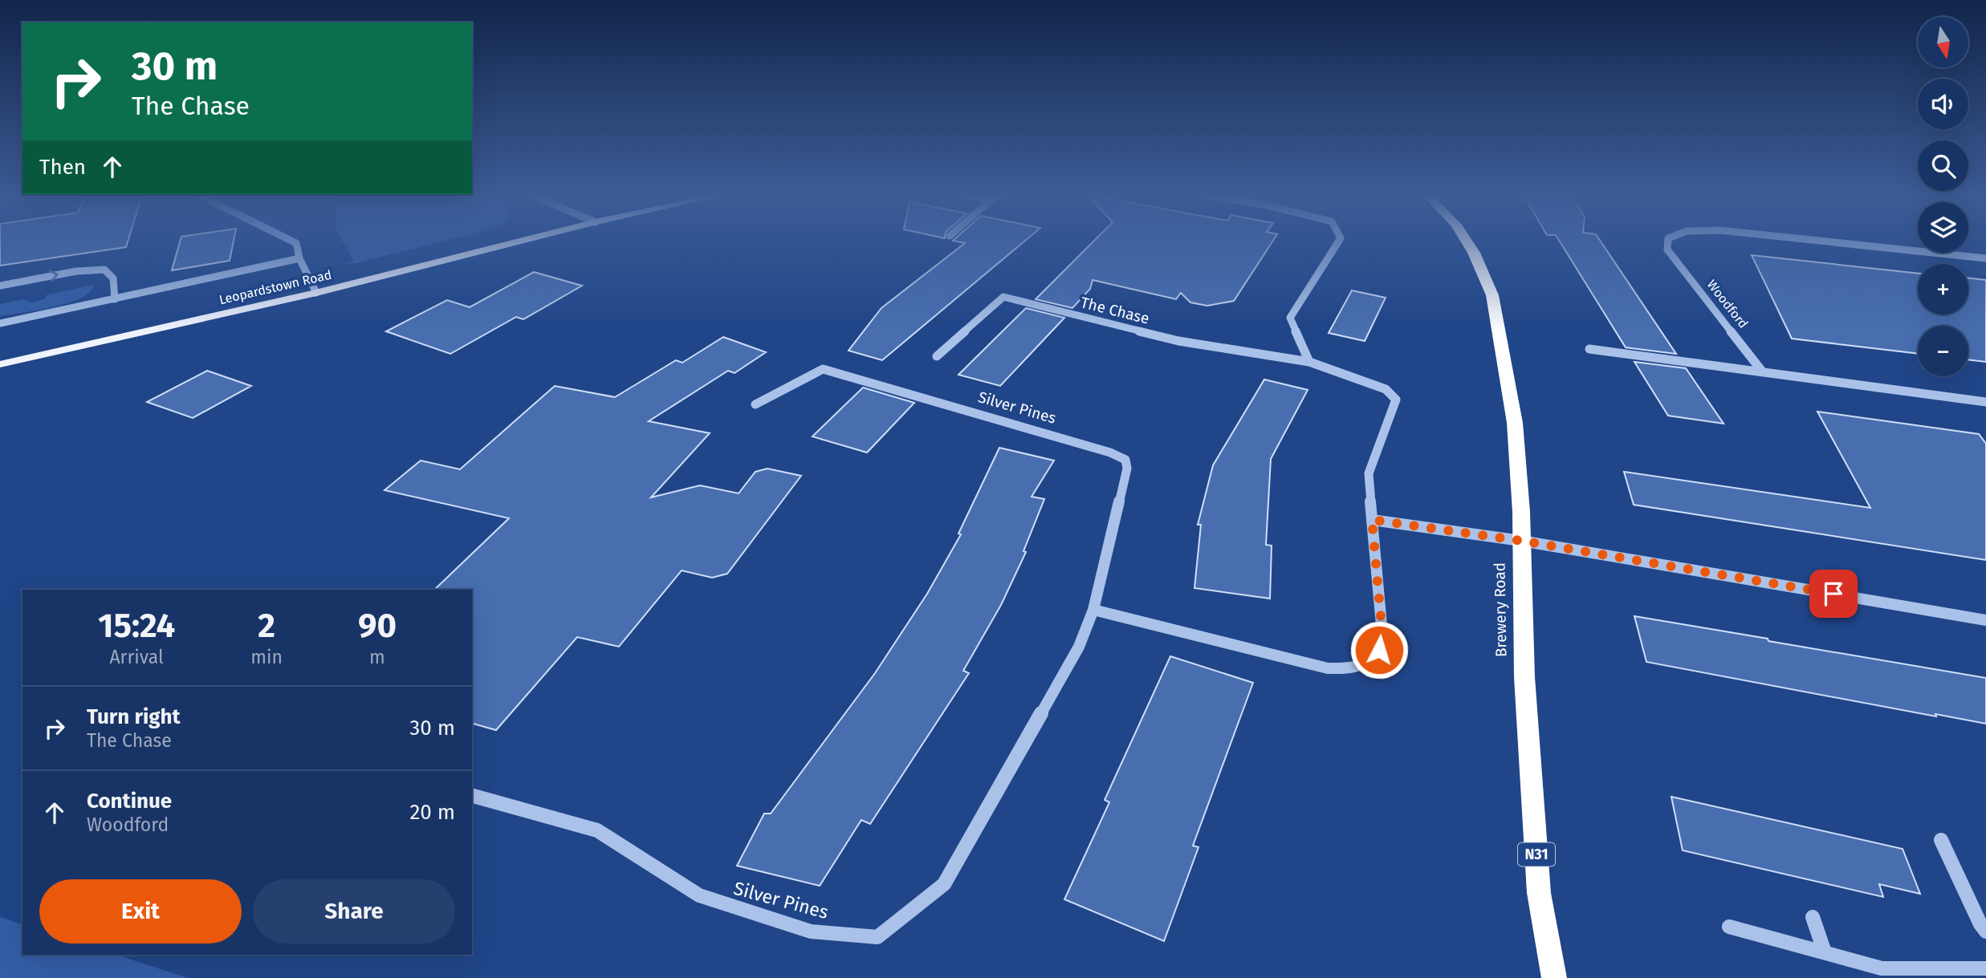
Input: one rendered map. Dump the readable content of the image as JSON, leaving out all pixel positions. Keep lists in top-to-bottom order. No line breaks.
{"streets":{"highway":["Brewery Road","N31"],"main road":["Leopardstown Road"],"street":["Woodford","The Chase","Silver Pines"]},"north":"bottom","page":{"map_buttons":["+","−"],"turn":["30 m","The Chase"],"then":"Then","eta":["15:24","Arrival","2","min","90","m"],"list":[{"name":"Turn right","note":"The Chase","value":"30 m"},{"name":"Continue","note":"Woodford","value":"20 m"}],"buttons":["Exit","Share"]}}
